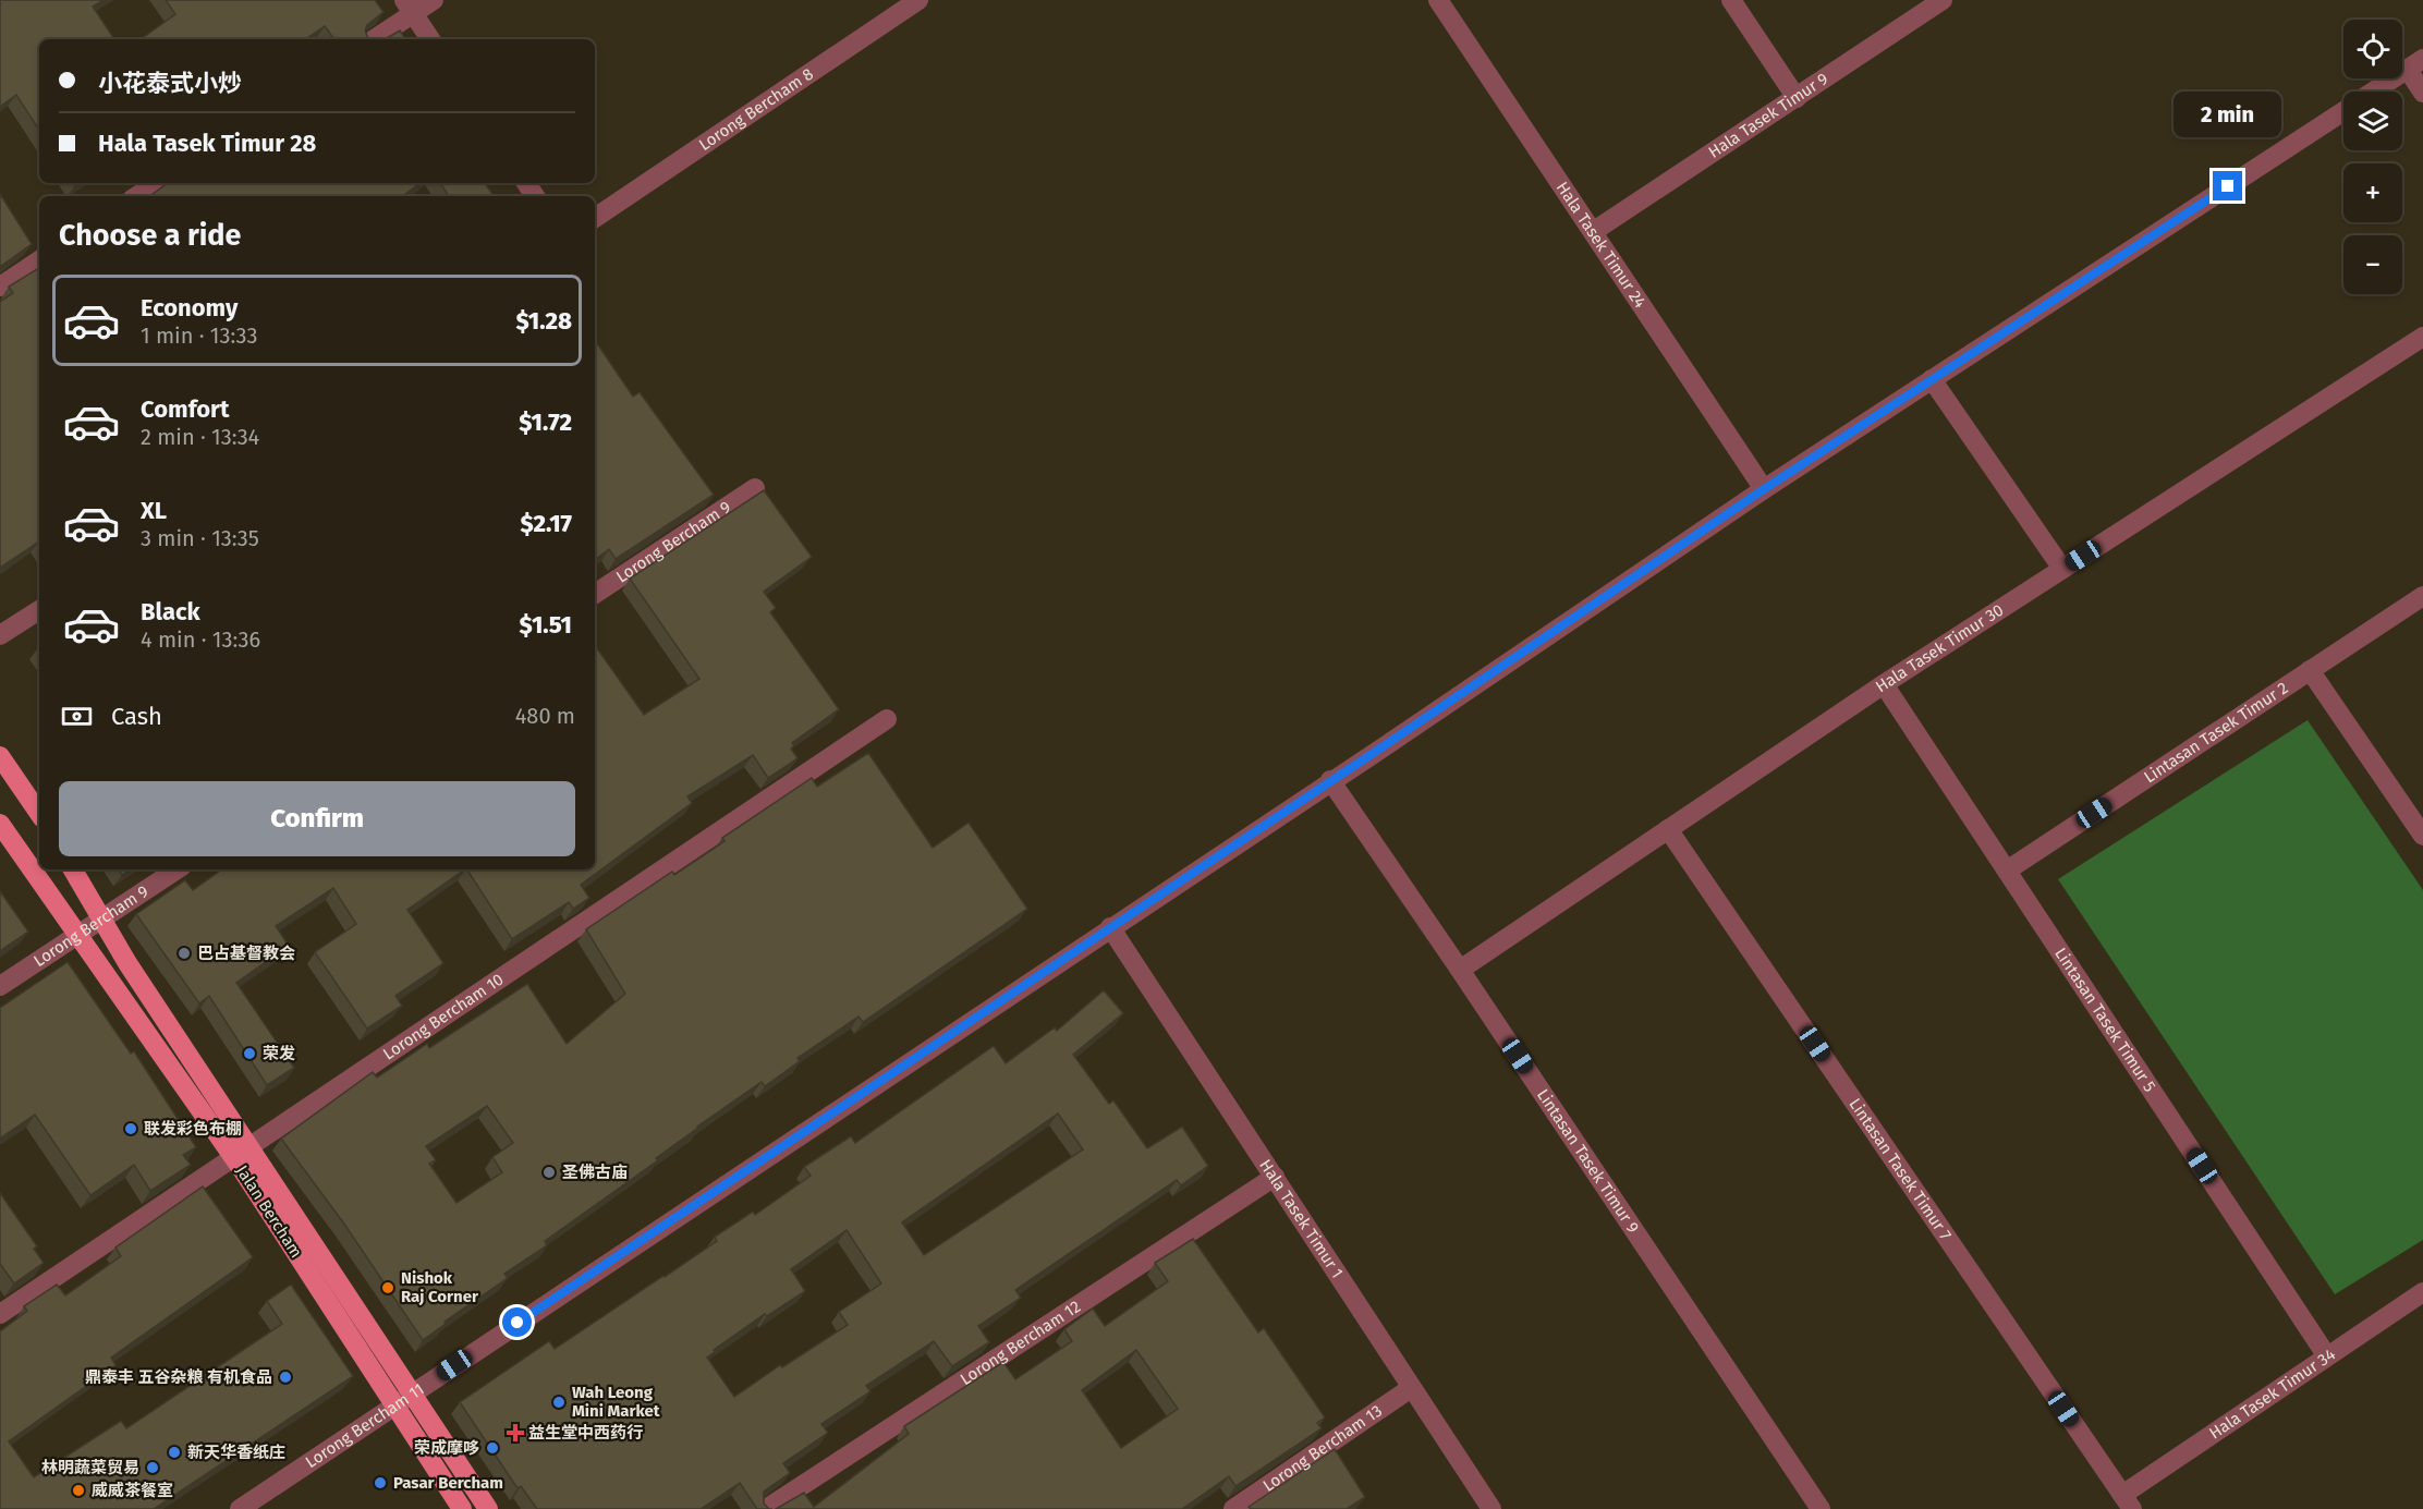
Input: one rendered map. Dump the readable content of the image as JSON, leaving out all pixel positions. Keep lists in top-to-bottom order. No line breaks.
{"streets":{"main road":["Jalan Bercham"],"street":["Lorong Bercham 8","Hala Tasek Timur 9","Hala Tasek Timur 24","Lorong Bercham 9","Hala Tasek Timur 30","Lintasan Tasek Timur 2","Lorong Bercham 10","Lintasan Tasek Timur 5","Lintasan Tasek Timur 9","Lintasan Tasek Timur 7","Hala Tasek Timur 1","Lorong Bercham 12","Hala Tasek Timur 34","Lorong Bercham 11","Lorong Bercham 13"]},"crossings":[["Hala Tasek Timur 9","Hala Tasek Timur 24"],["Hala Tasek Timur 24","Lorong Bercham 11"],["Lorong Bercham 9","Jalan Bercham"],["Hala Tasek Timur 30","Lintasan Tasek Timur 5"],["Hala Tasek Timur 30","Lintasan Tasek Timur 9"],["Hala Tasek Timur 30","Lintasan Tasek Timur 7"],["Lintasan Tasek Timur 2","Lintasan Tasek Timur 5"],["Lorong Bercham 10","Jalan Bercham"],["Lintasan Tasek Timur 5","Hala Tasek Timur 34"],["Lintasan Tasek Timur 9","Lorong Bercham 11"],["Lintasan Tasek Timur 7","Hala Tasek Timur 34"],["Jalan Bercham","Lorong Bercham 11"],["Hala Tasek Timur 1","Lorong Bercham 12"],["Hala Tasek Timur 1","Lorong Bercham 11"],["Hala Tasek Timur 1","Lorong Bercham 13"]],"places":{"other":["巴占基督教会","荣发","联发彩色布棚","圣佛古庙","Nishok Raj Corner","鼎泰丰 五谷杂粮 有机食品","Wah Leong Mini Market","荣成摩哆","新天华香纸庄","林明蔬菜贸易","Pasar Bercham","威威茶餐室"],"health":["益生堂中西药行"]},"page":{"map_buttons":["+","−"],"banner":["小花泰式小炒","Hala Tasek Timur 28"],"bubble":"2 min","heading":"Choose a ride","list":[{"name":"Economy","note":"1 min · 13:33","value":"$1.28"},{"name":"Comfort","note":"2 min · 13:34","value":"$1.72"},{"name":"XL","note":"3 min · 13:35","value":"$2.17"},{"name":"Black","note":"4 min · 13:36","value":"$1.51"}],"pay":["Cash","480 m"],"buttons":"Confirm"}}
